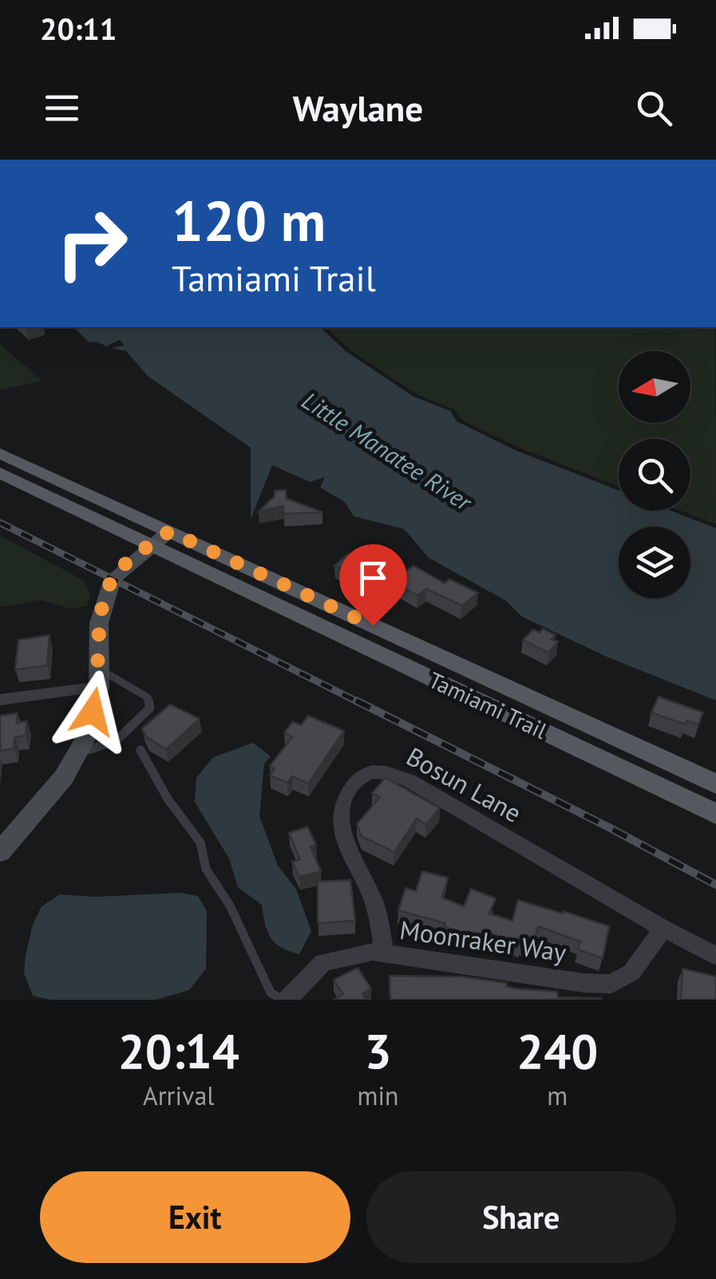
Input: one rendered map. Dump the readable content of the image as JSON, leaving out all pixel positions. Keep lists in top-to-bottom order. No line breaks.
{"streets":{"main road":["Tamiami Trail"],"street":["Bosun Lane","Moonraker Way"]},"crossings":[["Bosun Lane","Moonraker Way"]],"water":["Little Manatee River"],"north":"left","page":{"status":"20:11","header":"Waylane","turn":["120 m","Tamiami Trail"],"eta":["20:14","Arrival","3","min","240","m"],"buttons":["Exit","Share"]}}
